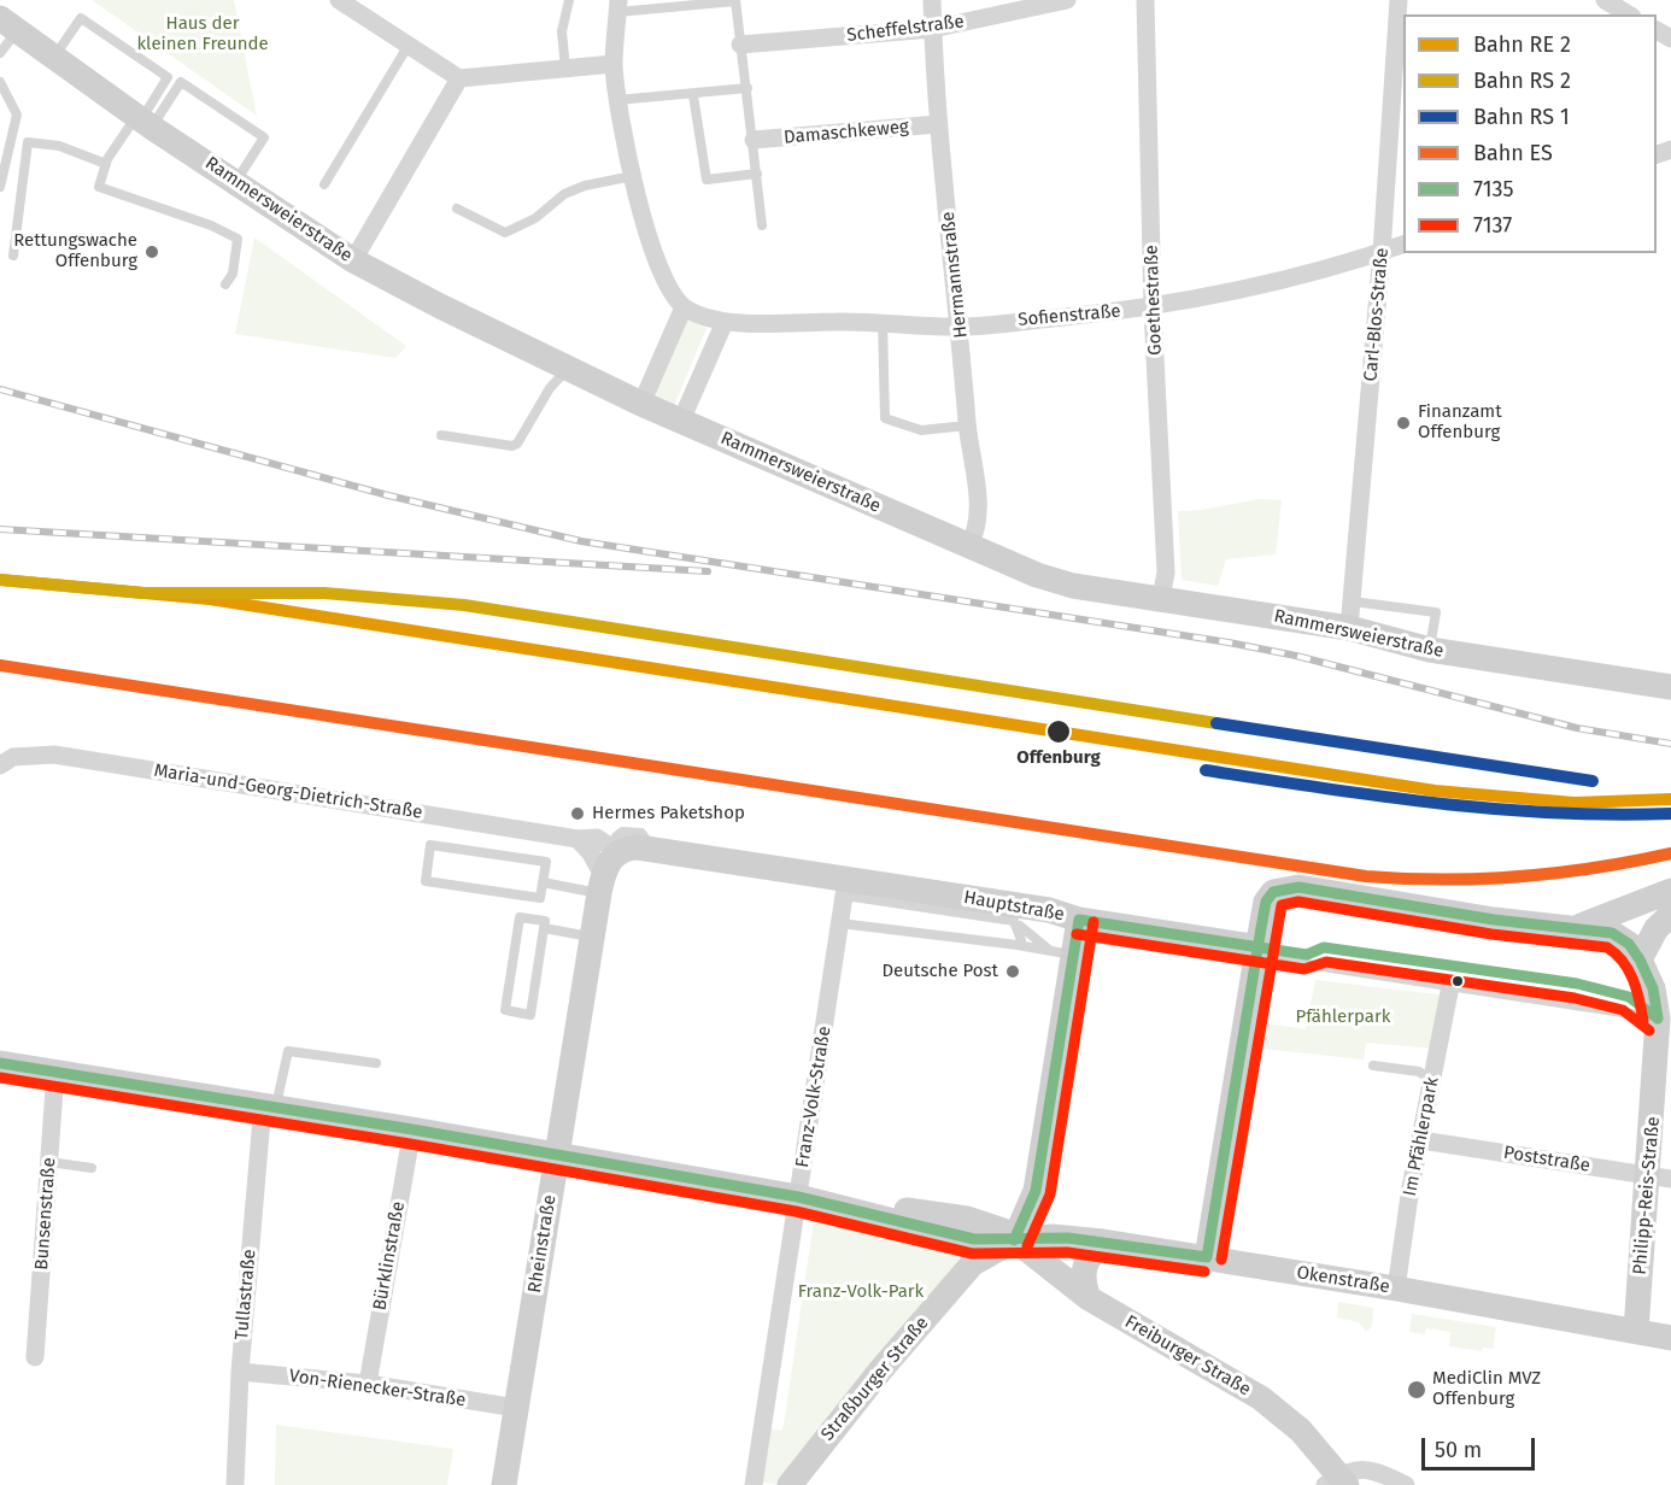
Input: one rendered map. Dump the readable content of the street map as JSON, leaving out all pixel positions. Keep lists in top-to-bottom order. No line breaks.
{"streets":{"street":["Scheffelstraße","Damaschkeweg","Rammersweierstraße","Hermannstraße","Goethestraße","Carl-Blos-Straße","Sofienstraße","Maria-und-Georg-Dietrich-Straße","Hauptstraße","Franz-Volk-Straße","Im Pfählerpark","Poststraße","Philipp-Reis-Straße","Bunsenstraße","Rheinstraße","Bürklinstraße","Okenstraße","Tullastraße","Freiburger Straße","Straßburger Straße","Von-Rienecker-Straße"]},"crossings":[["Scheffelstraße","Hermannstraße"],["Damaschkeweg","Hermannstraße"],["Rammersweierstraße","Hermannstraße"],["Rammersweierstraße","Goethestraße"],["Rammersweierstraße","Carl-Blos-Straße"],["Hermannstraße","Sofienstraße"],["Goethestraße","Sofienstraße"],["Carl-Blos-Straße","Sofienstraße"],["Maria-und-Georg-Dietrich-Straße","Hauptstraße"],["Hauptstraße","Franz-Volk-Straße"],["Im Pfählerpark","Poststraße"],["Im Pfählerpark","Okenstraße"],["Poststraße","Philipp-Reis-Straße"],["Philipp-Reis-Straße","Okenstraße"],["Rheinstraße","Von-Rienecker-Straße"],["Bürklinstraße","Von-Rienecker-Straße"],["Okenstraße","Freiburger Straße"],["Okenstraße","Straßburger Straße"],["Tullastraße","Von-Rienecker-Straße"],["Freiburger Straße","Straßburger Straße"]],"parks":["Haus der kleinen Freunde","Pfählerpark","Franz-Volk-Park"],"places":["Rettungswache Offenburg","Finanzamt Offenburg","Offenburg","Hermes Paketshop","Deutsche Post","MediClin MVZ Offenburg"],"lines":["rail line ES","transit line 7135","transit line 7137"],"legend":["Bahn RE 2","Bahn RS 2","Bahn RS 1","Bahn ES","7135","7137"],"scale_bar":"50 m"}
